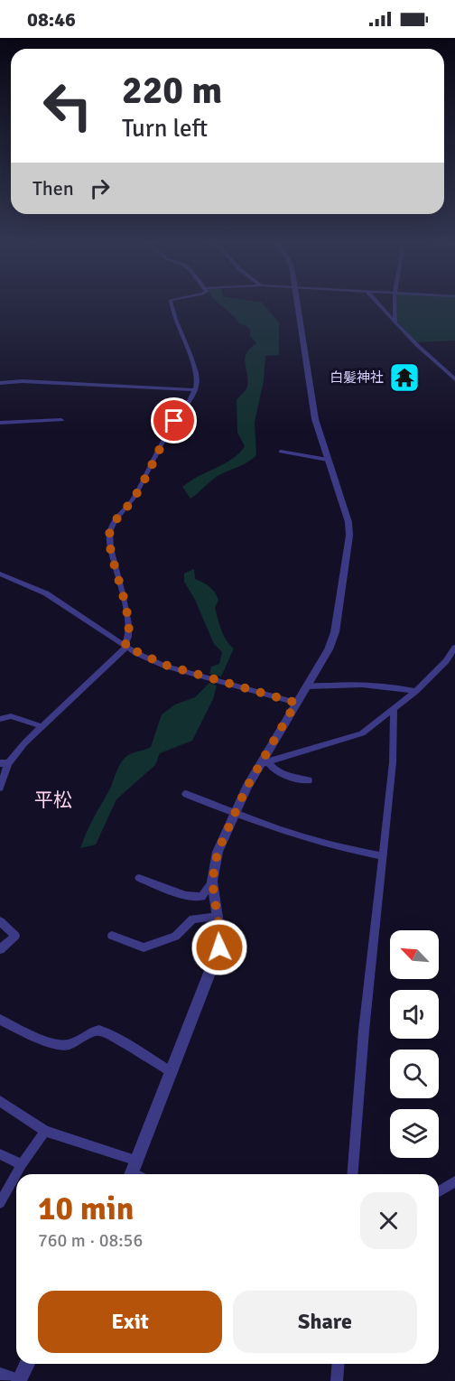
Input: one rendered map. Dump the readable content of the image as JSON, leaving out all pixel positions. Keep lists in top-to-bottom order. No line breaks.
{"districts":["平松"],"places":{"temple":["白髪神社"]},"north":"top left","page":{"status":"08:46","turn":["220 m","Turn left"],"then":"Then","heading":["10 min","760 m · 08:56"],"buttons":["Exit","Share"]}}
